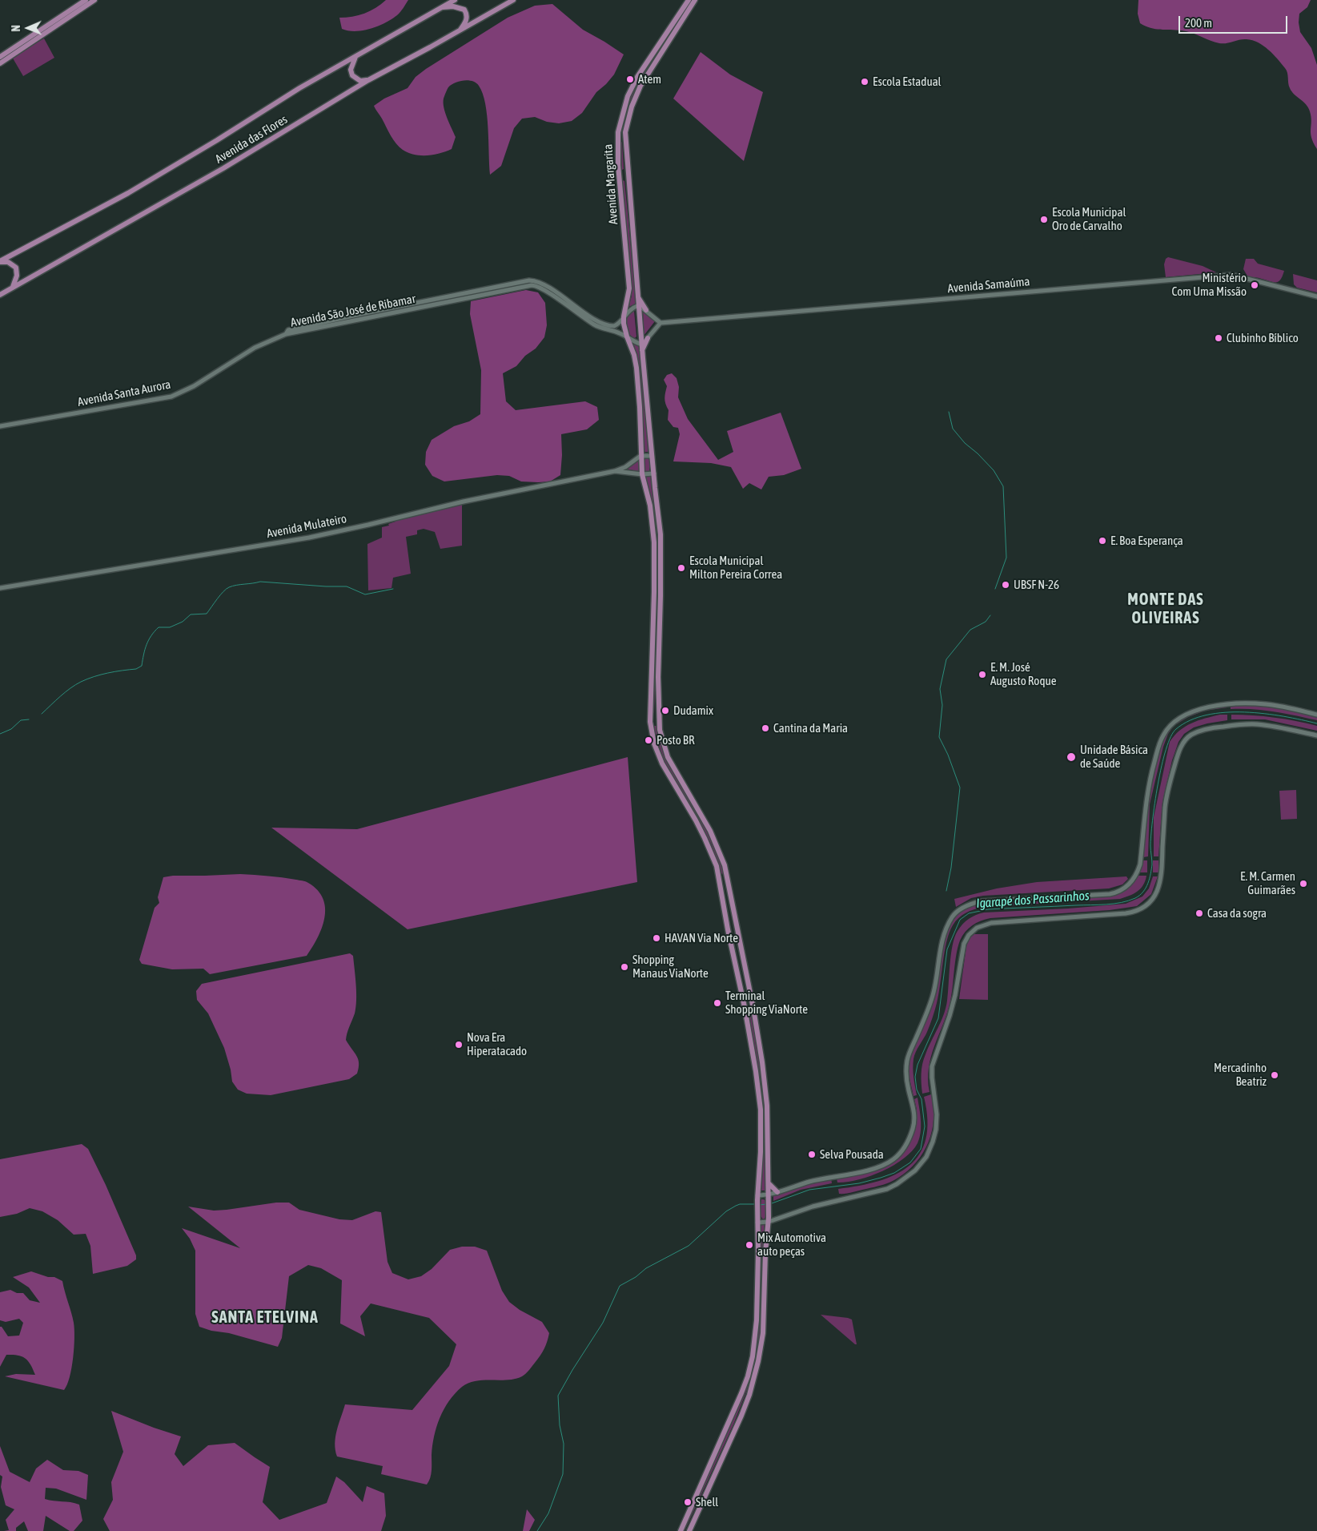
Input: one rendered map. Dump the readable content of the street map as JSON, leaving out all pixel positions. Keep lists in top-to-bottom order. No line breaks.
{"streets":{"main road":["Avenida das Flores","Avenida Margarita"],"street":["Avenida Samaúma","Avenida São José de Ribamar","Avenida Santa Aurora","Avenida Mulateiro"]},"crossings":[["Avenida Margarita","Avenida São José de Ribamar"],["Avenida Margarita","Avenida Mulateiro"],["Avenida São José de Ribamar","Avenida Santa Aurora"]],"districts":["MONTE DAS OLIVEIRAS","SANTA ETELVINA"],"water":["Igarapé dos Passarinhos"],"places":["Atem","Escola Estadual","Escola Municipal Oro de Carvalho","Ministério Com Uma Missão","Clubinho Bíblico","E. Boa Esperança","Escola Municipal Milton Pereira Correa","UBSF N-26","E. M. José Augusto Roque","Dudamix","Cantina da Maria","Posto BR","Unidade Básica de Saúde","E. M. Carmen Guimarães","Casa da sogra","HAVAN Via Norte","Shopping Manaus ViaNorte","Terminal Shopping ViaNorte","Nova Era Hiperatacado","Mercadinho Beatriz","Selva Pousada","Mix Automotiva auto peças","Shell"],"scale_bar":"200 m","north":"left"}
